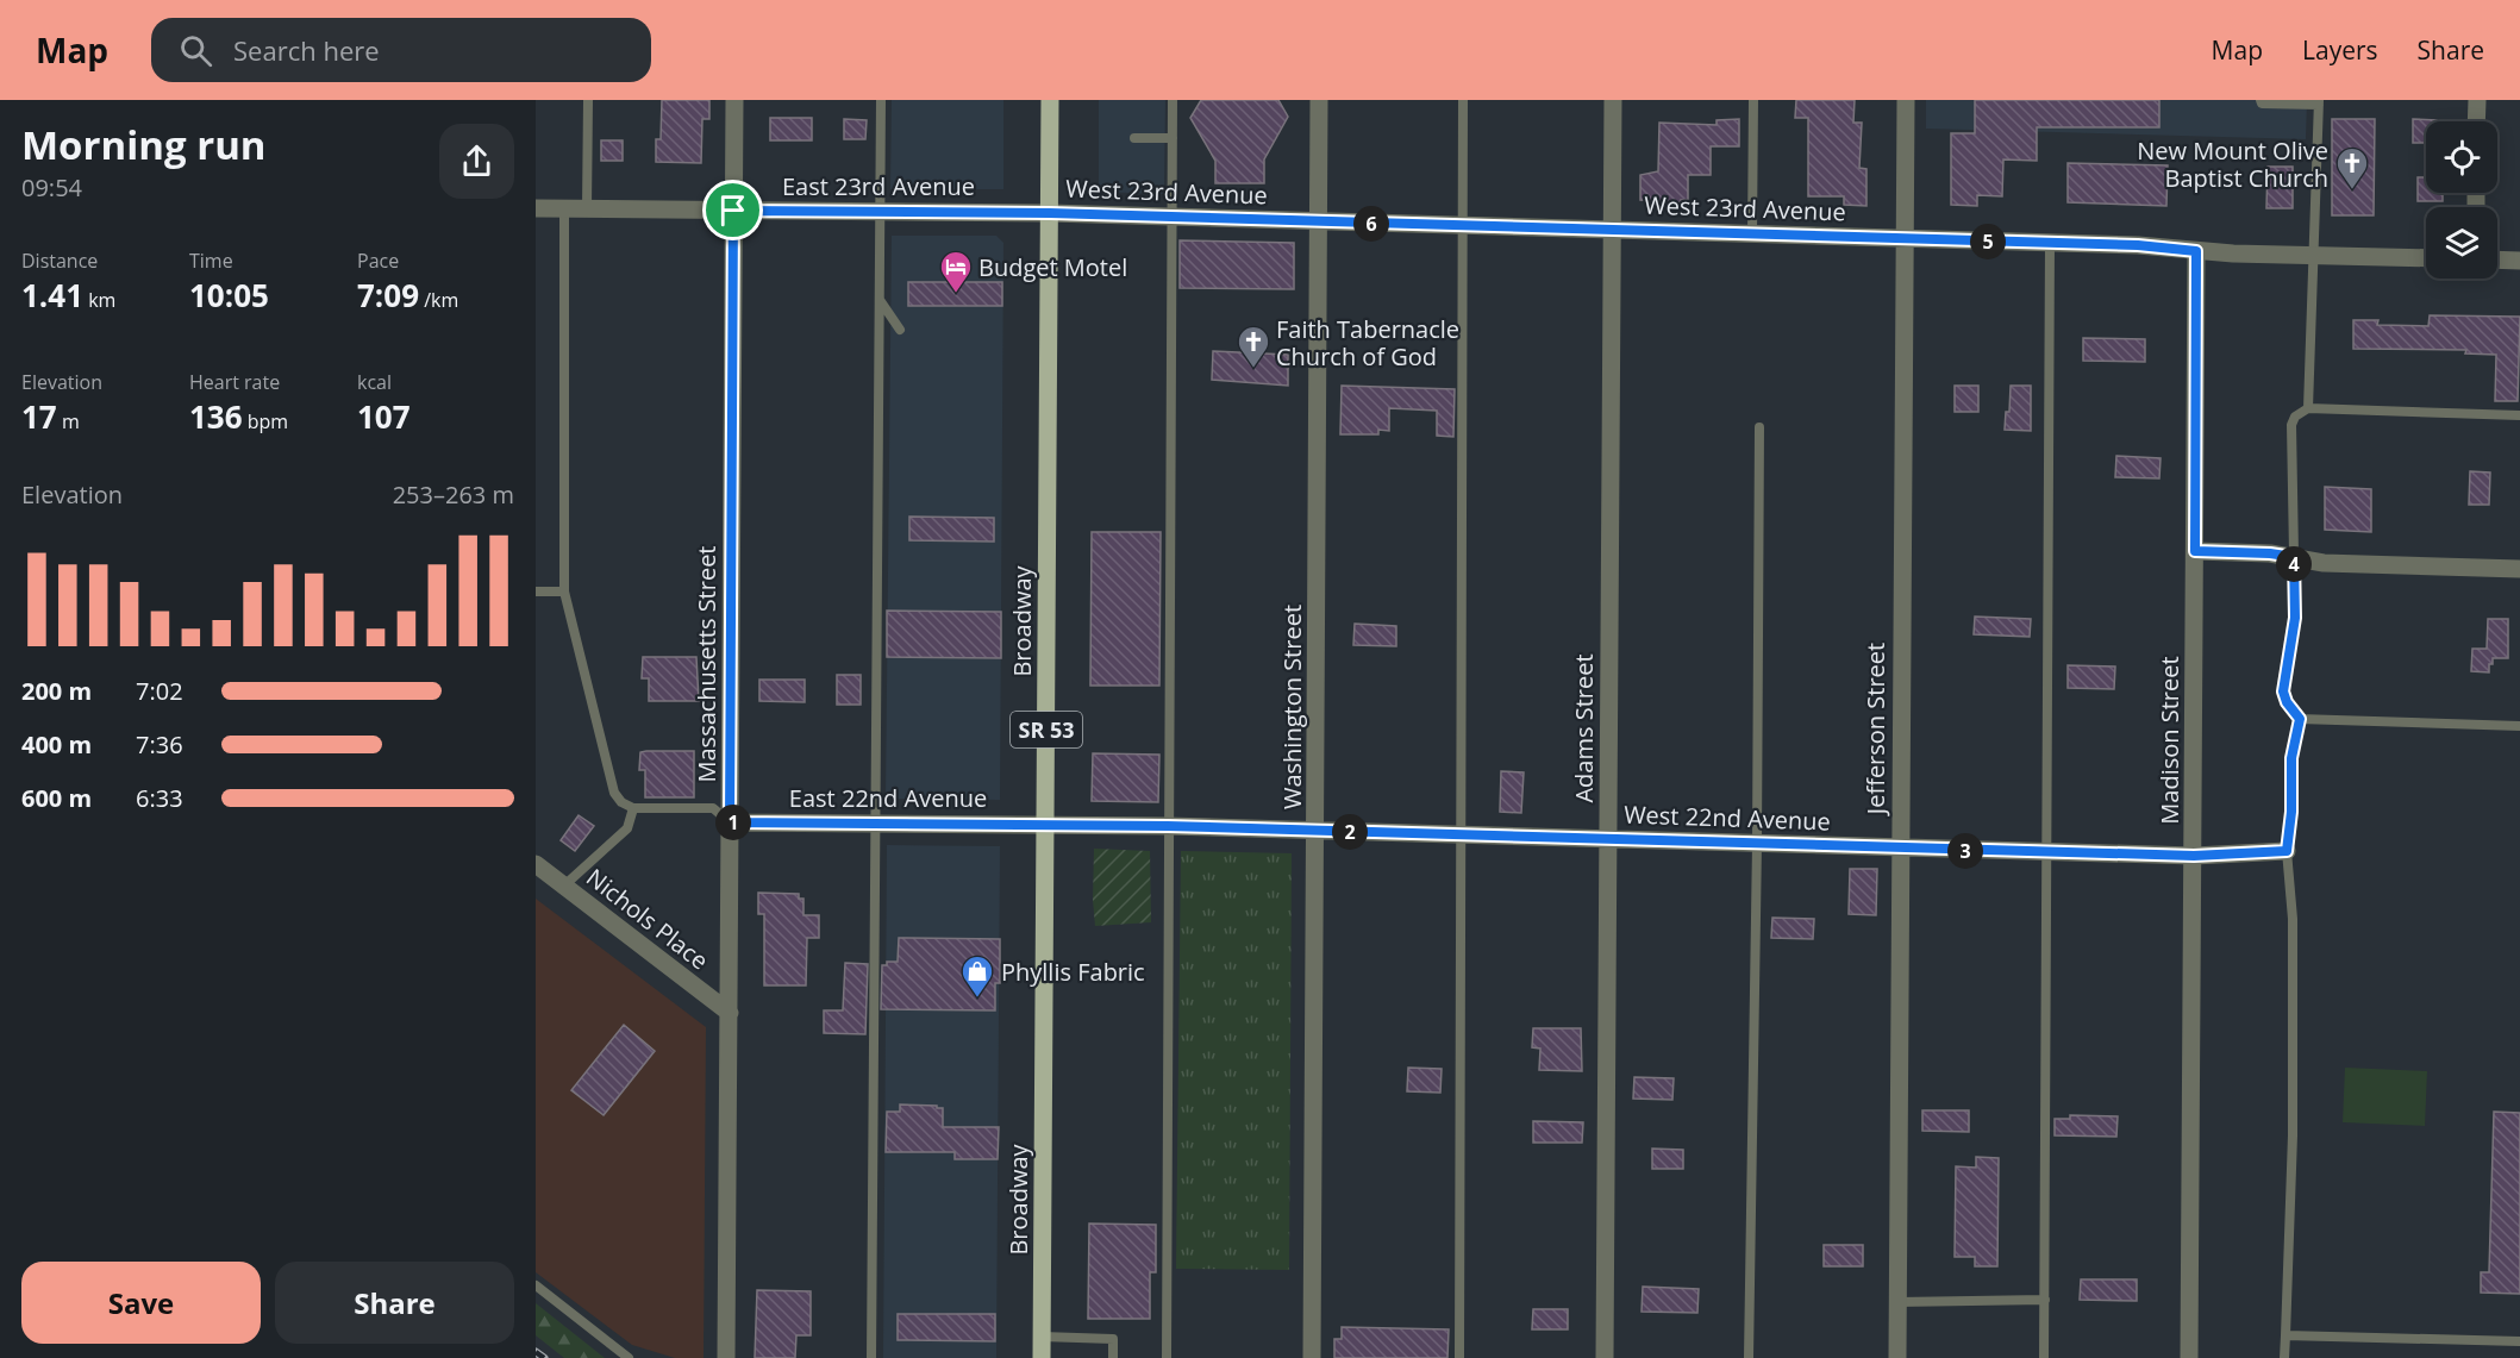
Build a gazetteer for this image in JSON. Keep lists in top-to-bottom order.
{
  "streets": {
    "main road": ["Broadway", "SR 53"],
    "street": [
      "East 23rd Avenue",
      "West 23rd Avenue",
      "Massachusetts Street",
      "Washington Street",
      "Adams Street",
      "Jefferson Street",
      "Madison Street",
      "East 22nd Avenue",
      "West 22nd Avenue",
      "Nichols Place"
    ]
  },
  "crossings": [
    ["East 23rd Avenue", "West 23rd Avenue"],
    ["East 23rd Avenue", "Broadway"],
    ["East 23rd Avenue", "Massachusetts Street"],
    ["West 23rd Avenue", "Broadway"],
    ["West 23rd Avenue", "Washington Street"],
    ["West 23rd Avenue", "Adams Street"],
    ["West 23rd Avenue", "Jefferson Street"],
    ["West 23rd Avenue", "Madison Street"],
    ["Broadway", "East 22nd Avenue"],
    ["Broadway", "West 22nd Avenue"],
    ["Massachusetts Street", "East 22nd Avenue"],
    ["Massachusetts Street", "Nichols Place"],
    ["Washington Street", "West 22nd Avenue"],
    ["Adams Street", "West 22nd Avenue"],
    ["Jefferson Street", "West 22nd Avenue"],
    ["Madison Street", "West 22nd Avenue"],
    ["East 22nd Avenue", "West 22nd Avenue"]
  ],
  "places": {
    "church": ["New Mount Olive Baptist Church", "Faith Tabernacle Church of God"],
    "hotel": ["Budget Motel"],
    "shop": ["Phyllis Fabric"]
  },
  "page": {
    "header": "Map",
    "search": "Search here",
    "nav": ["Map", "Layers", "Share"],
    "heading": ["Morning run", "09:54"],
    "pins": [
      "6",
      "5",
      "4",
      "1",
      "2",
      "3"
    ],
    "stats": [
      ["Distance", "1.41 km"],
      ["Time", "10:05"],
      ["Pace", "7:09 /km"],
      ["Elevation", "17 m"],
      ["Heart rate", "136 bpm"],
      ["kcal", "107"]
    ],
    "chart": ["Elevation", "253–263 m"],
    "list": [
      {
        "name": "200 m",
        "note": "7:02"
      },
      {
        "name": "400 m",
        "note": "7:36"
      },
      {
        "name": "600 m",
        "note": "6:33"
      }
    ],
    "buttons": ["Save", "Share"]
  }
}
